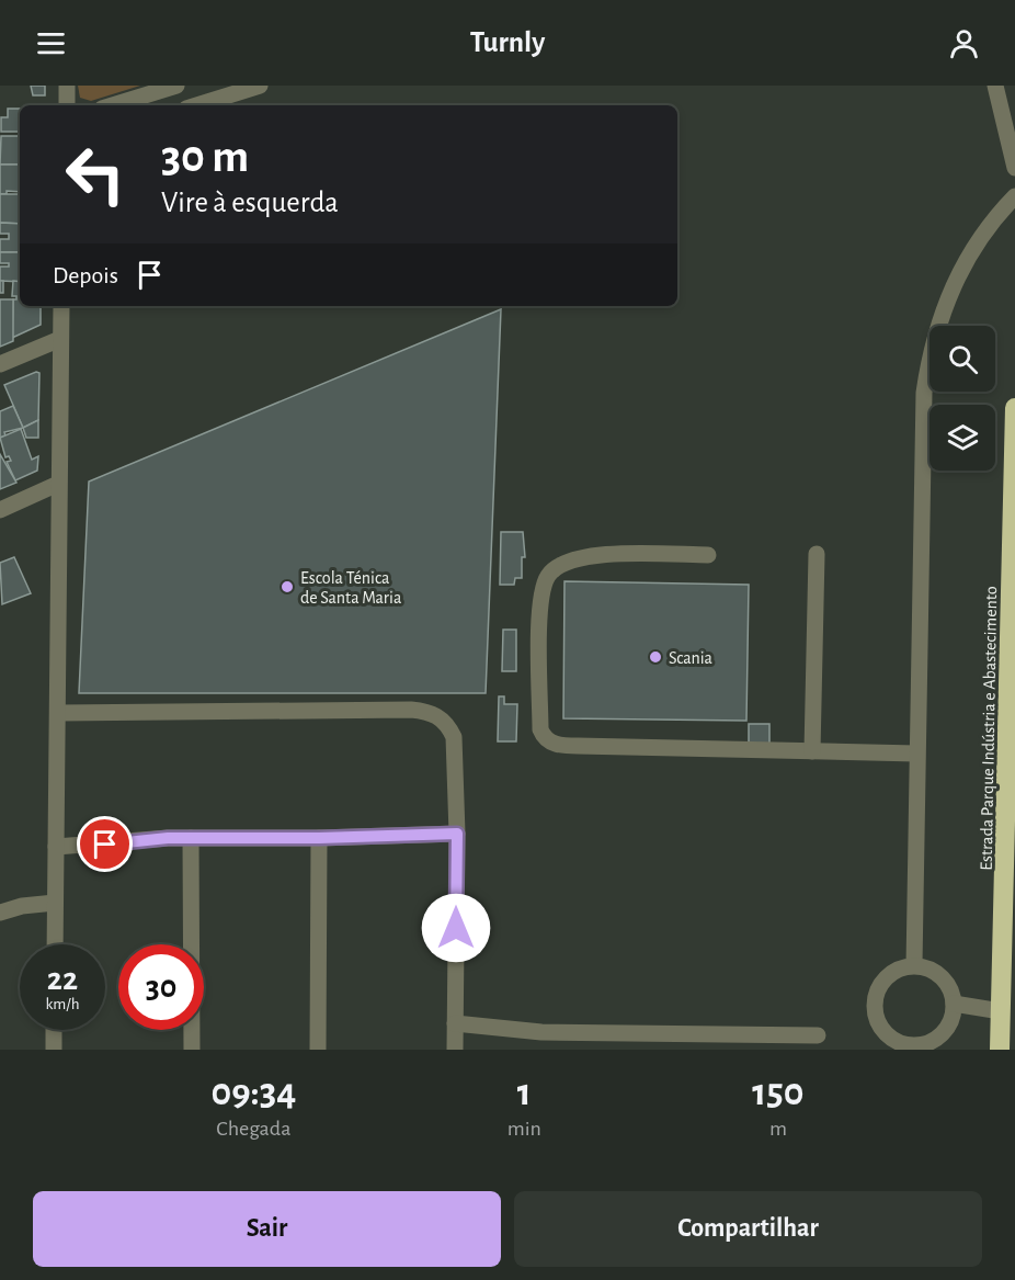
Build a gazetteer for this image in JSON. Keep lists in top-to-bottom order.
{
  "streets": {
    "highway": ["Estrada Parque Indústria e Abastecimento"]
  },
  "places": ["Escola Ténica de Santa Maria", "Scania"],
  "page": {
    "header": "Turnly",
    "turn": ["30 m", "Vire à esquerda"],
    "then": "Depois",
    "speed": "22 km/h",
    "limit": "30",
    "eta": [
      "09:34",
      "Chegada",
      "1",
      "min",
      "150",
      "m"
    ],
    "buttons": ["Sair", "Compartilhar"]
  }
}
